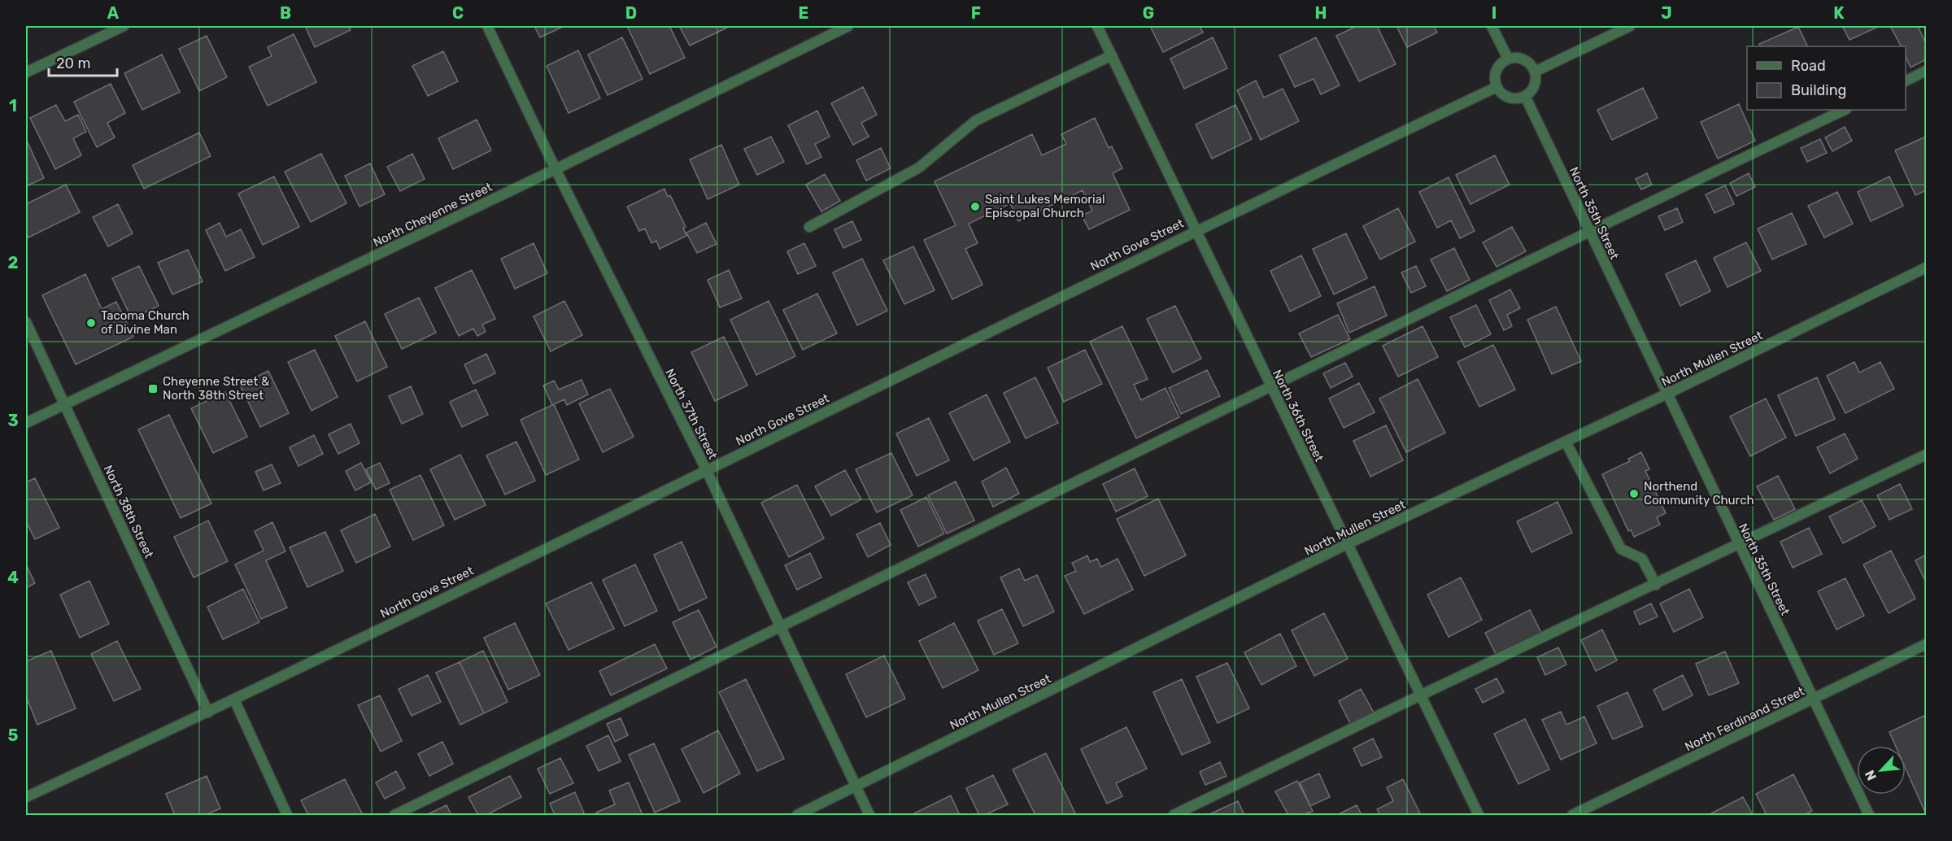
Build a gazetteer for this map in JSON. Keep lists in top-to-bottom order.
{
  "streets": {
    "street": [
      "North 35th Street",
      "North Cheyenne Street",
      "North Gove Street",
      "North Mullen Street",
      "North 37th Street",
      "North 36th Street",
      "North 38th Street",
      "North Ferdinand Street"
    ]
  },
  "crossings": [
    ["North 35th Street", "North Gove Street"],
    ["North 35th Street", "North Mullen Street"],
    ["North 35th Street", "North Ferdinand Street"],
    ["North Cheyenne Street", "North 37th Street"],
    ["North Cheyenne Street", "North 38th Street"],
    ["North Gove Street", "North 37th Street"],
    ["North Gove Street", "North 36th Street"],
    ["North Gove Street", "North 38th Street"],
    ["North Mullen Street", "North 37th Street"],
    ["North Mullen Street", "North 36th Street"]
  ],
  "places": {
    "other": ["Saint Lukes Memorial Episcopal Church", "Tacoma Church of Divine Man", "Northend Community Church"],
    "transit": ["Cheyenne Street & North 38th Street"]
  },
  "legend": ["Road", "Building"],
  "scale_bar": "20 m",
  "north": "bottom left",
  "grid": {
    "columns": [
      "A",
      "B",
      "C",
      "D",
      "E",
      "F",
      "G",
      "H",
      "I",
      "J",
      "K"
    ],
    "rows": [
      "1",
      "2",
      "3",
      "4",
      "5"
    ]
  }
}
